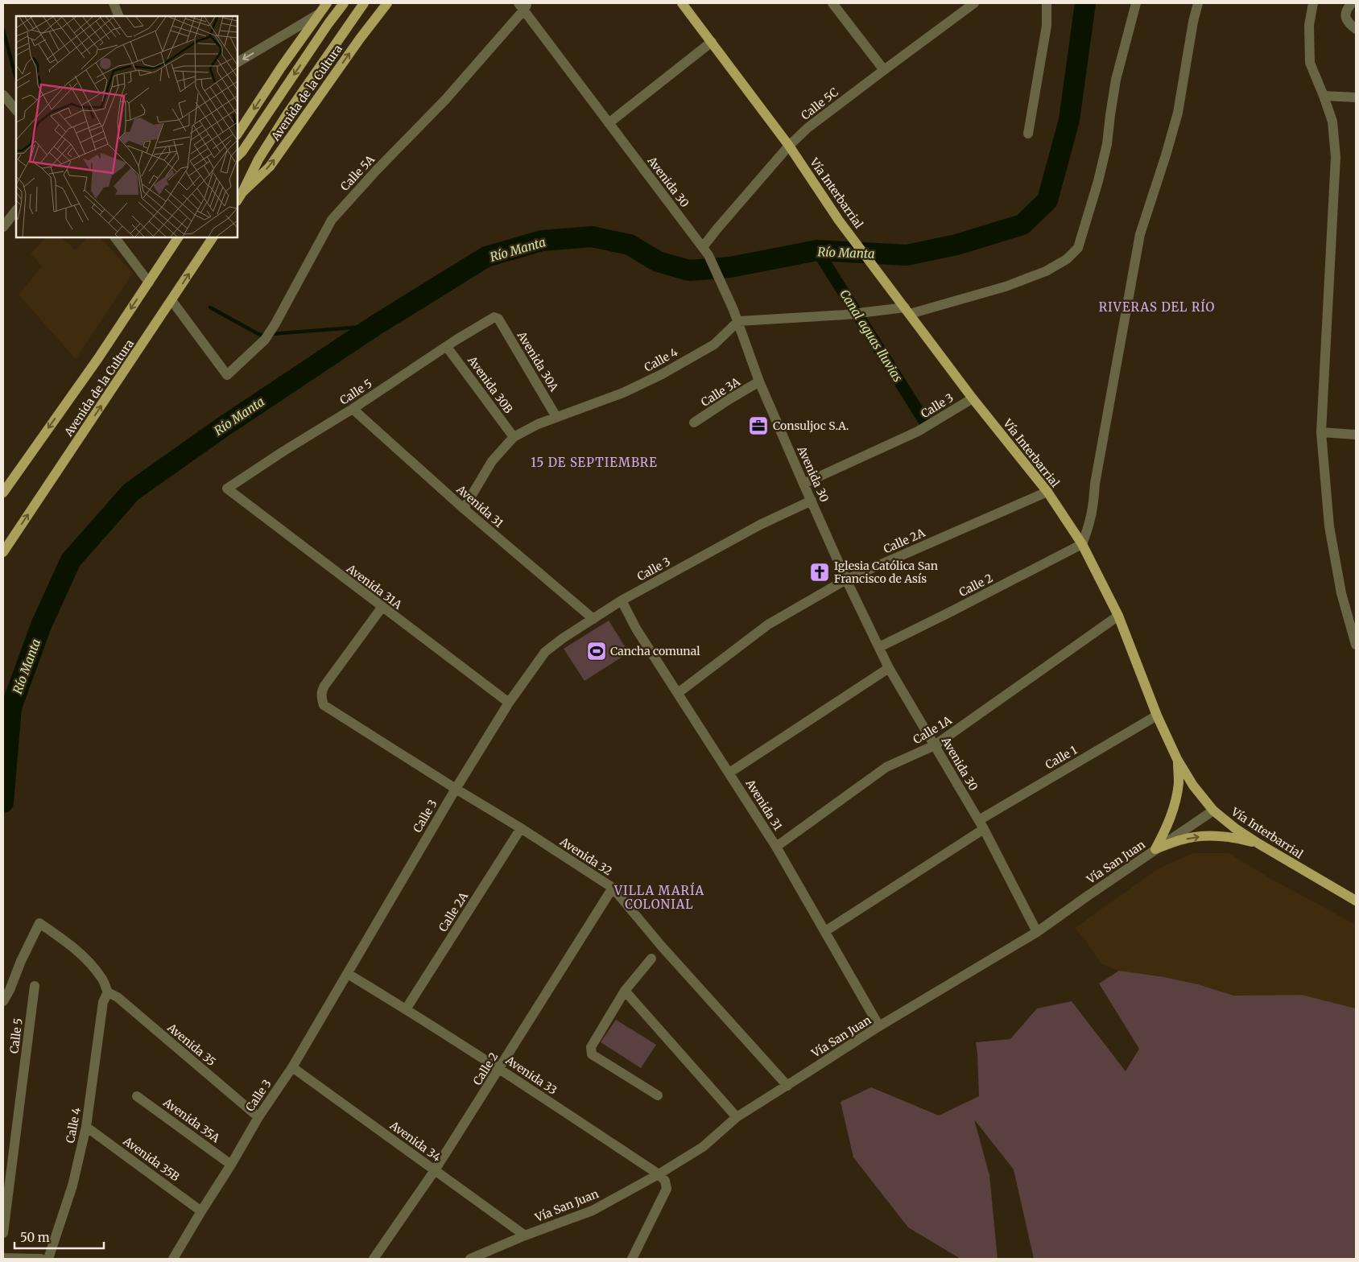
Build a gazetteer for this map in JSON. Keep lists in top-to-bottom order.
{
  "streets": {
    "main road": ["Avenida de la Cultura", "Vía Interbarrial"],
    "street": [
      "Calle 5C",
      "Calle 5A",
      "Avenida 30",
      "Calle 4",
      "Avenida 30A",
      "Avenida 30B",
      "Calle 5",
      "Calle 3A",
      "Calle 3",
      "Avenida 31",
      "Calle 2A",
      "Calle 2",
      "Avenida 31A",
      "Calle 1A",
      "Calle 1",
      "Avenida 32",
      "Vía San Juan",
      "Avenida 35",
      "Avenida 33",
      "Avenida 35A",
      "Avenida 34",
      "Avenida 35B"
    ]
  },
  "crossings": [
    ["Avenida de la Cultura", "Calle 5A"],
    ["Calle 5C", "Avenida 30"],
    ["Calle 5C", "Vía Interbarrial"],
    ["Calle 5A", "Avenida 30"],
    ["Avenida 30", "Calle 4"],
    ["Avenida 30", "Calle 3A"],
    ["Avenida 30", "Calle 3"],
    ["Avenida 30", "Calle 2A"],
    ["Avenida 30", "Calle 2"],
    ["Avenida 30", "Calle 1A"],
    ["Avenida 30", "Calle 1"],
    ["Avenida 30", "Vía San Juan"],
    ["Vía Interbarrial", "Calle 3"],
    ["Vía Interbarrial", "Calle 2A"],
    ["Vía Interbarrial", "Calle 2"],
    ["Vía Interbarrial", "Calle 1A"],
    ["Vía Interbarrial", "Calle 1"],
    ["Vía Interbarrial", "Vía San Juan"],
    ["Calle 4", "Avenida 30A"],
    ["Calle 4", "Avenida 30B"],
    ["Calle 4", "Avenida 31"],
    ["Calle 4", "Avenida 35"],
    ["Calle 4", "Avenida 35B"],
    ["Avenida 30A", "Calle 5"],
    ["Avenida 30B", "Calle 5"],
    ["Calle 5", "Avenida 31"],
    ["Calle 5", "Avenida 31A"],
    ["Calle 3", "Avenida 31"],
    ["Calle 3", "Avenida 31A"],
    ["Calle 3", "Avenida 32"],
    ["Calle 3", "Avenida 35"],
    ["Calle 3", "Avenida 33"],
    ["Calle 3", "Avenida 35A"],
    ["Calle 3", "Avenida 34"],
    ["Calle 3", "Avenida 35B"],
    ["Avenida 31", "Calle 2A"],
    ["Avenida 31", "Calle 1A"],
    ["Avenida 31", "Calle 1"],
    ["Avenida 31", "Vía San Juan"],
    ["Calle 2A", "Avenida 32"],
    ["Calle 2A", "Avenida 33"],
    ["Calle 2", "Avenida 32"],
    ["Calle 2", "Avenida 33"],
    ["Calle 2", "Avenida 34"],
    ["Avenida 31A", "Avenida 32"],
    ["Avenida 32", "Vía San Juan"],
    ["Vía San Juan", "Avenida 33"],
    ["Vía San Juan", "Avenida 34"]
  ],
  "districts": ["RIVERAS DEL RÍO", "15 DE SEPTIEMBRE", "VILLA MARÍA COLONIAL"],
  "water": ["Río Manta", "Canal aguas lluvias"],
  "places": {
    "office": ["Consuljoc S.A."],
    "church": ["Iglesia Católica San Francisco de Asís"],
    "sports": ["Cancha comunal"]
  },
  "scale_bar": "50 m"
}
